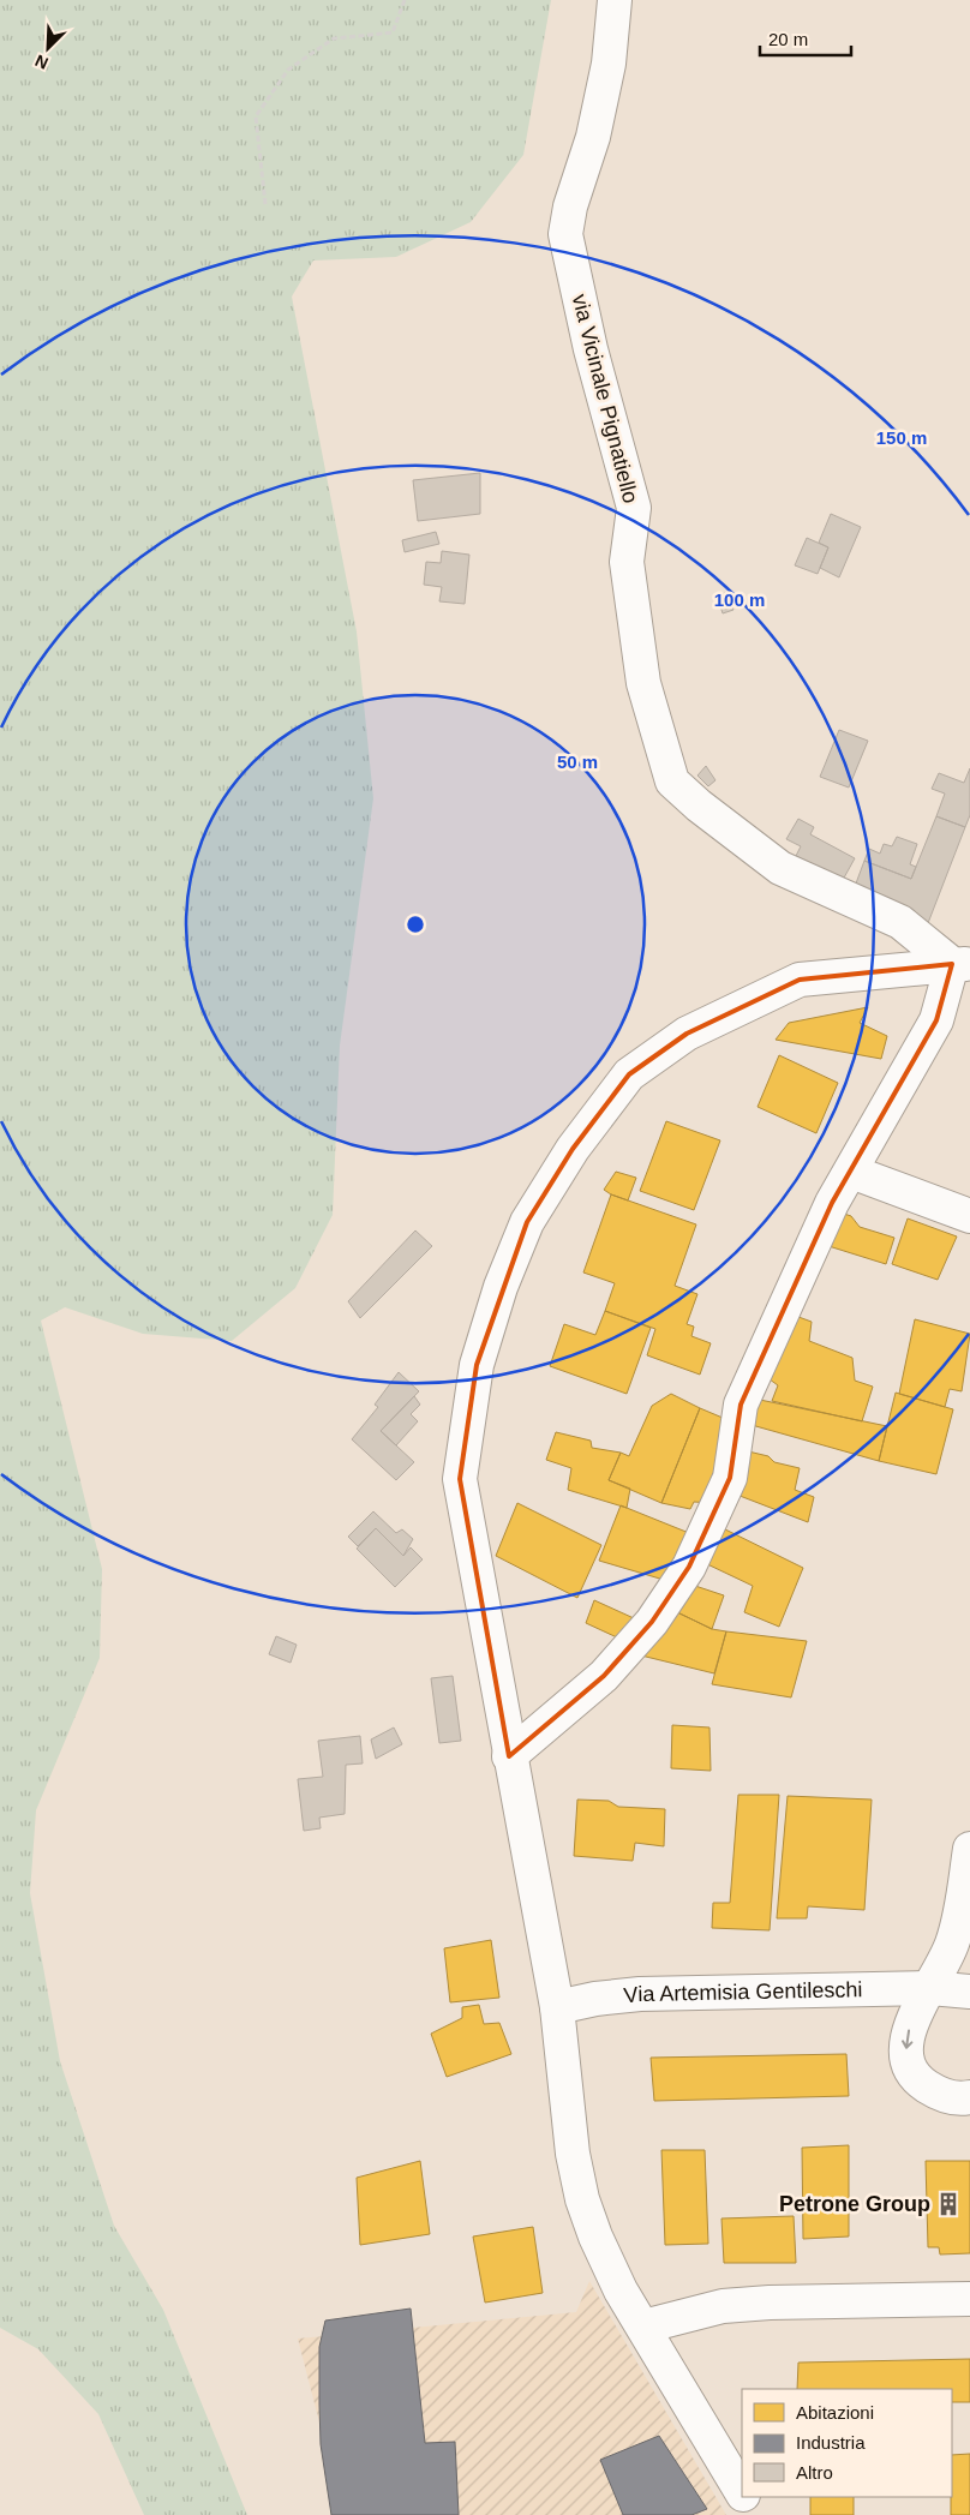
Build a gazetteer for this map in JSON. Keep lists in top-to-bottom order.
{
  "streets": {
    "street": ["via Vicinale Pignatiello", "Via Artemisia Gentileschi"]
  },
  "places": {
    "building": ["Petrone Group"]
  },
  "legend": ["Abitazioni", "Industria", "Altro"],
  "scale_bar": "20 m",
  "north": "bottom left",
  "rings": ["150 m", "100 m", "50 m"]
}
